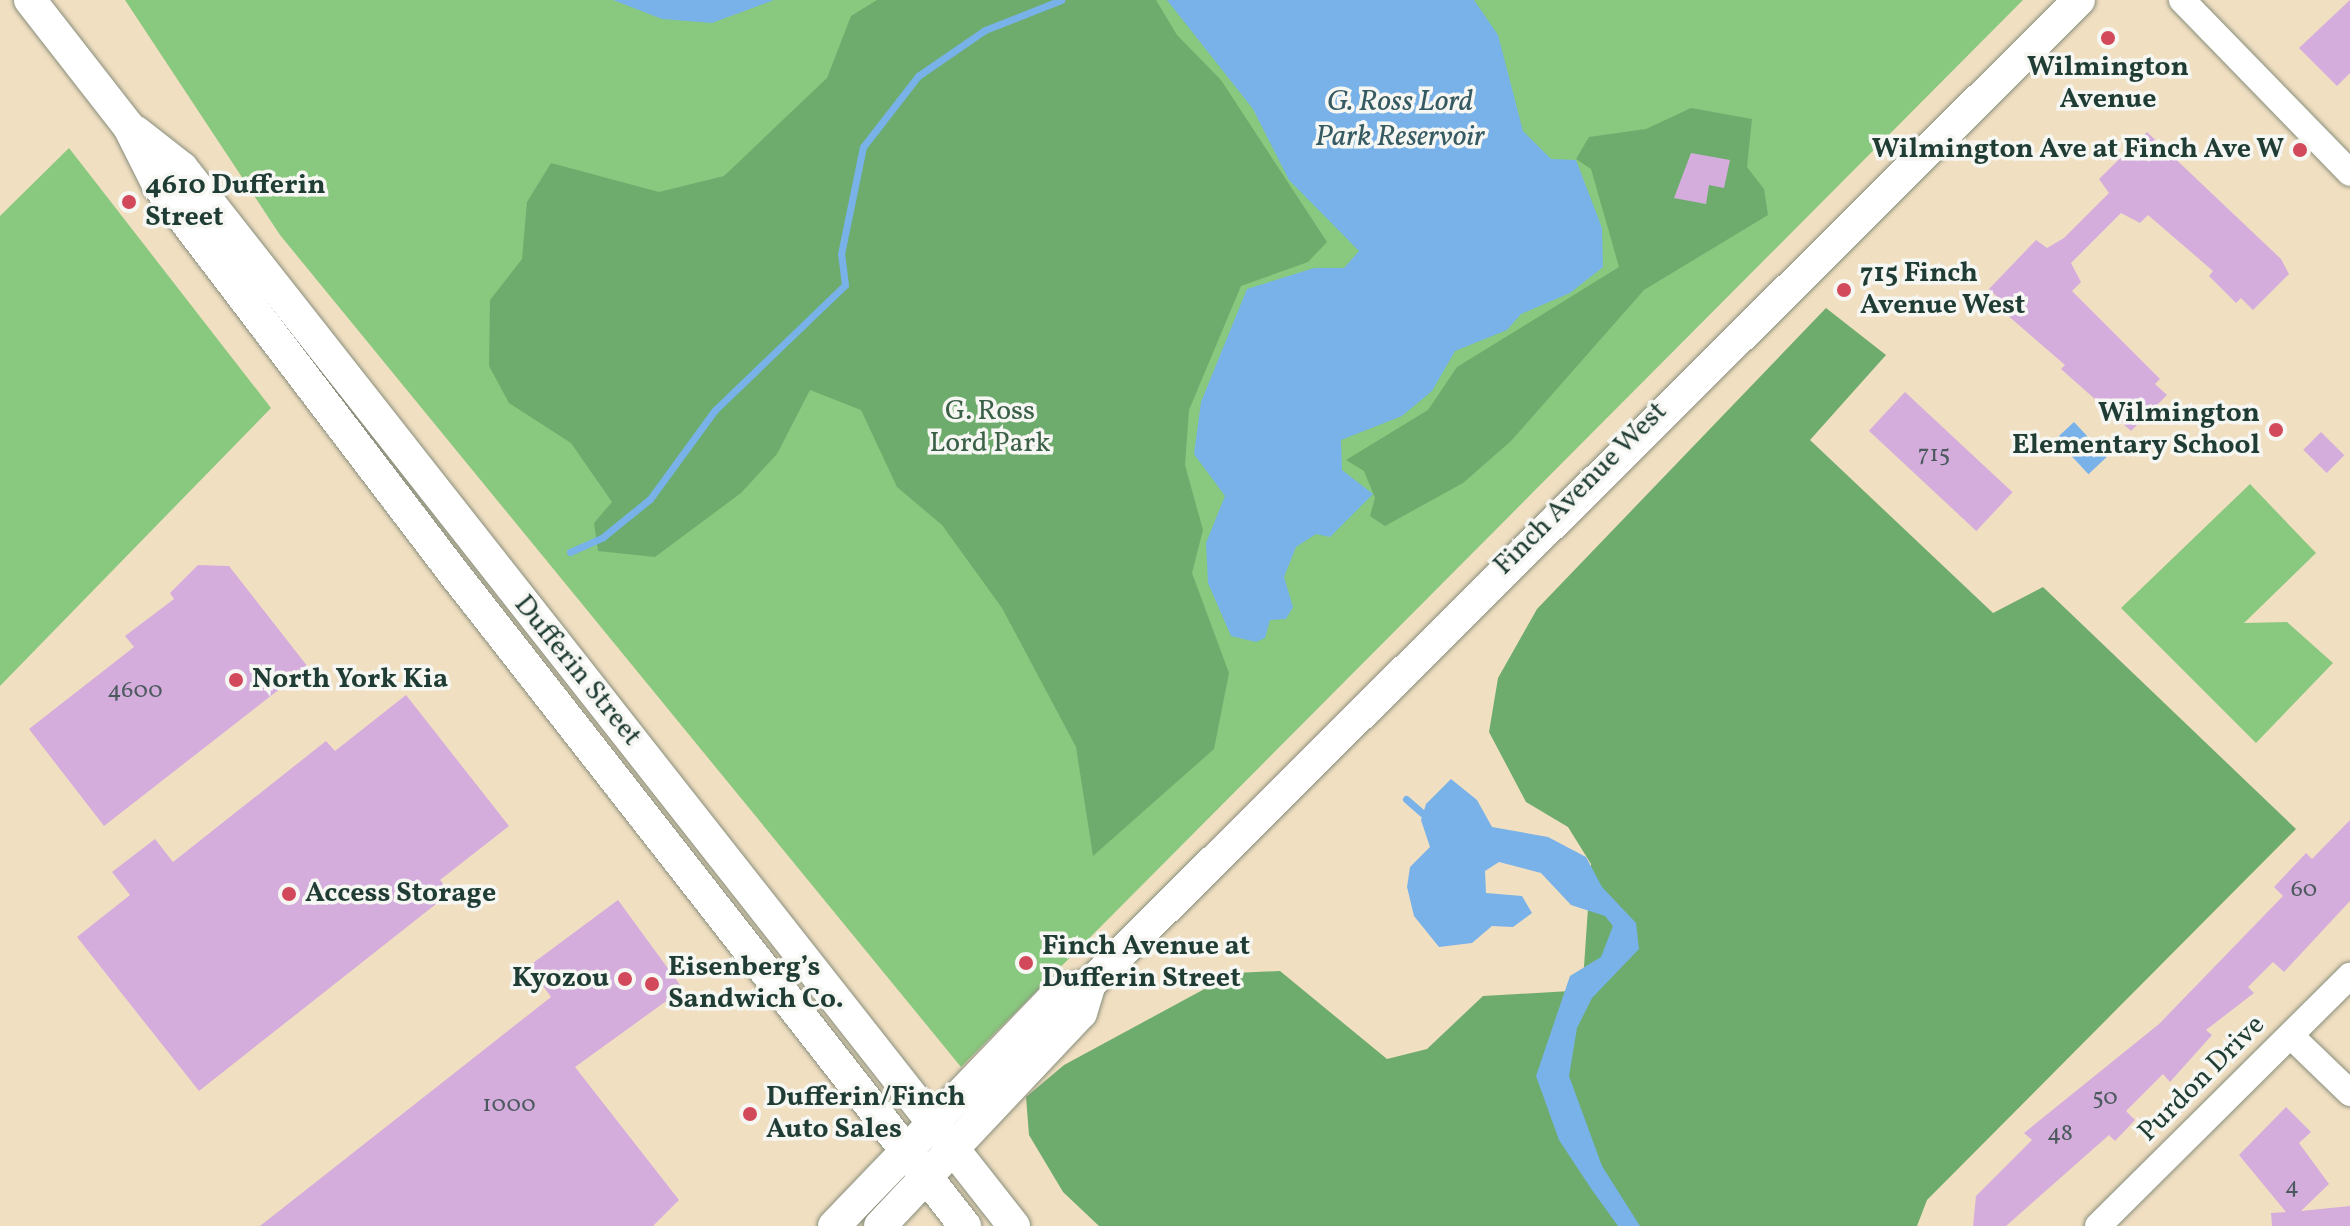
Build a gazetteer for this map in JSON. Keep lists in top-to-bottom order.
{
  "streets": {
    "main road": ["Finch Avenue West", "Dufferin Street"],
    "street": ["Purdon Drive"]
  },
  "crossings": [
    ["Finch Avenue West", "Dufferin Street"]
  ],
  "water": ["G. Ross Lord Park Reservoir"],
  "parks": ["G. Ross Lord Park"],
  "places": [
    "Wilmington Avenue",
    "Wilmington Ave at Finch Ave W",
    "4610 Dufferin Street",
    "715 Finch Avenue West",
    "Wilmington Elementary School",
    "North York Kia",
    "Access Storage",
    "Finch Avenue at Dufferin Street",
    "Kyozou",
    "Eisenberg’s Sandwich Co.",
    "Dufferin/Finch Auto Sales"
  ],
  "house_numbers": [
    "715",
    "4600",
    "60",
    "50",
    "1000",
    "48",
    "4"
  ]
}
